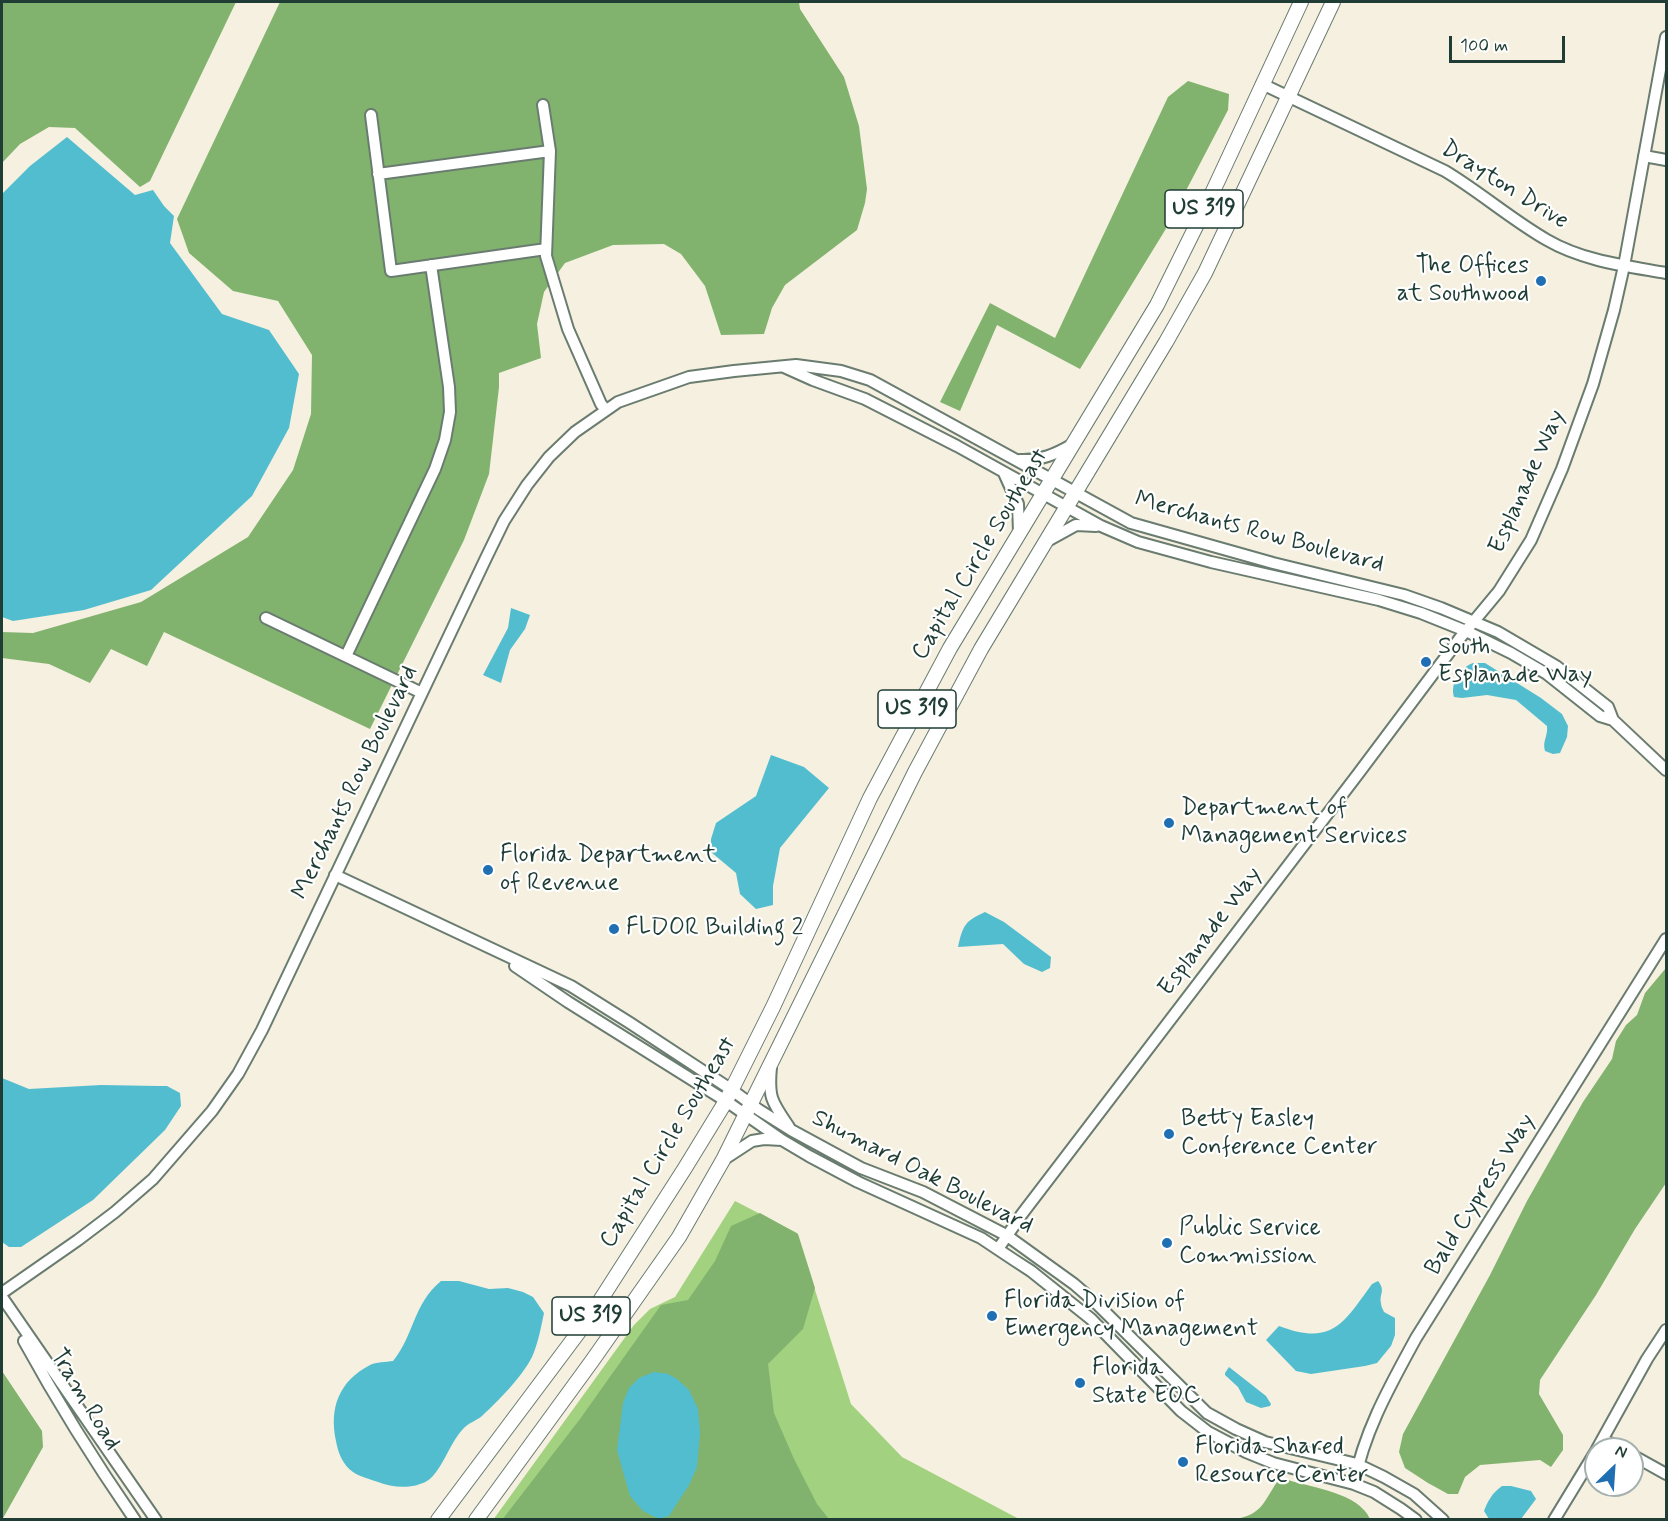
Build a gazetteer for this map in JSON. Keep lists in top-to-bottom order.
{
  "streets": {
    "main road": ["US 319", "Capital Circle Southeast"],
    "street": [
      "Drayton Drive",
      "Esplanade Way",
      "Merchants Row Boulevard",
      "Shumard Oak Boulevard",
      "Bald Cypress Way",
      "Tram Road"
    ]
  },
  "crossings": [
    ["Drayton Drive", "Esplanade Way"],
    ["Drayton Drive", "Capital Circle Southeast"],
    ["Esplanade Way", "Merchants Row Boulevard"],
    ["Esplanade Way", "Shumard Oak Boulevard"],
    ["Merchants Row Boulevard", "Capital Circle Southeast"],
    ["Merchants Row Boulevard", "Shumard Oak Boulevard"],
    ["Merchants Row Boulevard", "Tram Road"],
    ["Capital Circle Southeast", "Shumard Oak Boulevard"],
    ["Shumard Oak Boulevard", "Bald Cypress Way"]
  ],
  "places": [
    "The Offices at Southwood",
    "South Esplanade Way",
    "Department of Management Services",
    "Florida Department of Revenue",
    "FLDOR Building 2",
    "Betty Easley Conference Center",
    "Public Service Commission",
    "Florida Division of Emergency Management",
    "Florida State EOC",
    "Florida Shared Resource Center"
  ],
  "scale_bar": "100 m",
  "north": "top right"
}
